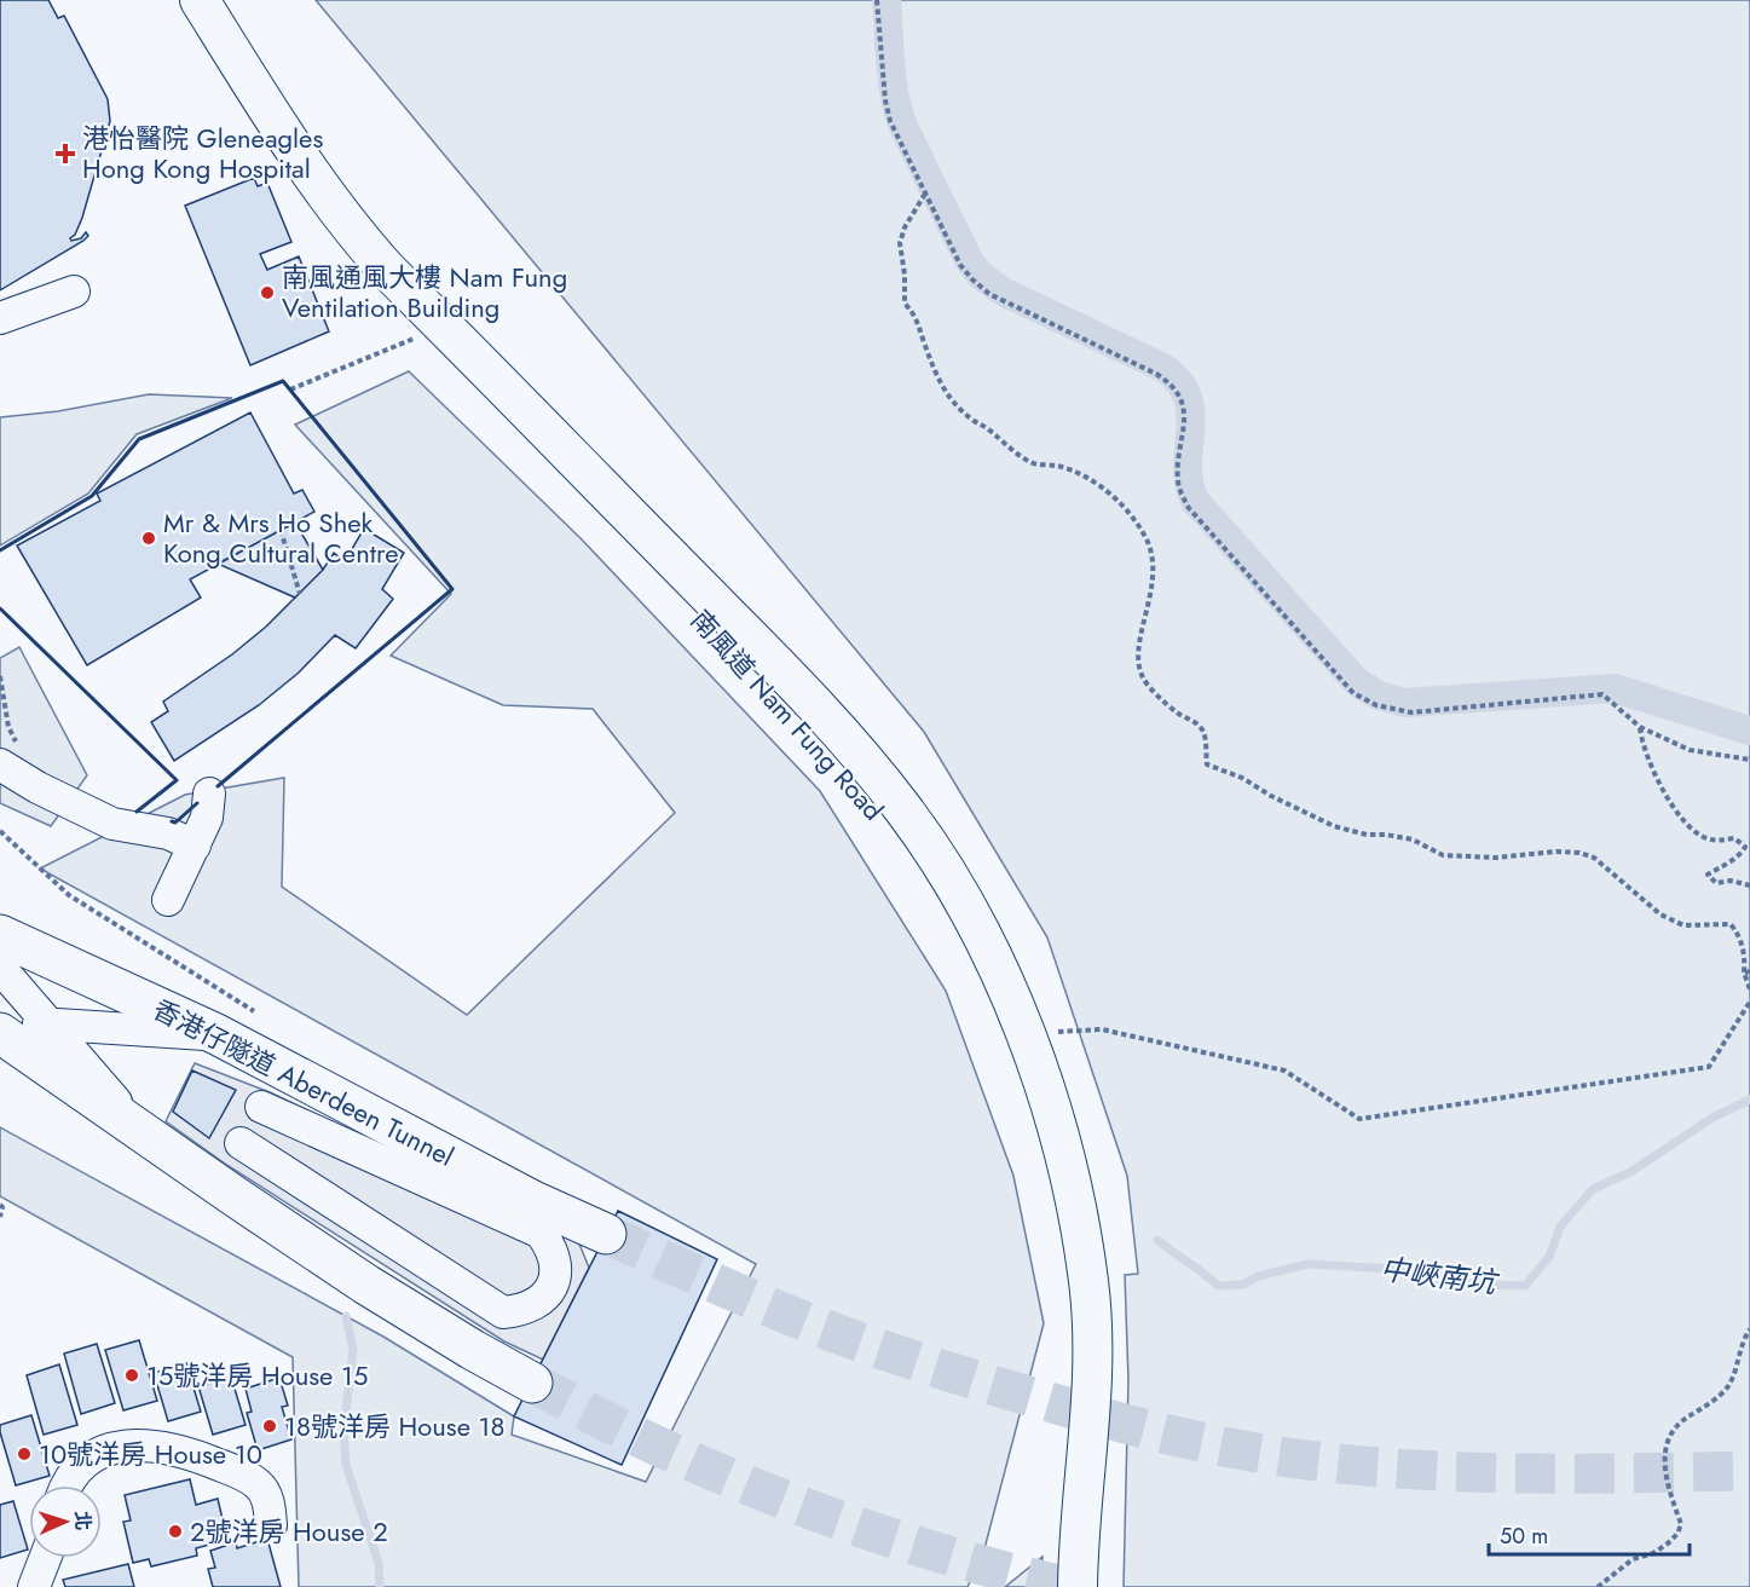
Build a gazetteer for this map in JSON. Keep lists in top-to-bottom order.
{
  "streets": {
    "highway": ["香港仔隧道 Aberdeen Tunnel"],
    "main road": ["南風道 Nam Fung Road"]
  },
  "water": ["中峽南坑"],
  "places": {
    "health": ["港怡醫院 Gleneagles Hong Kong Hospital"],
    "other": [
      "南風通風大樓 Nam Fung Ventilation Building",
      "Mr & Mrs Ho Shek Kong Cultural Centre",
      "15號洋房 House 15",
      "18號洋房 House 18",
      "10號洋房 House 10",
      "2號洋房 House 2"
    ]
  },
  "scale_bar": "50 m",
  "north": "right"
}
